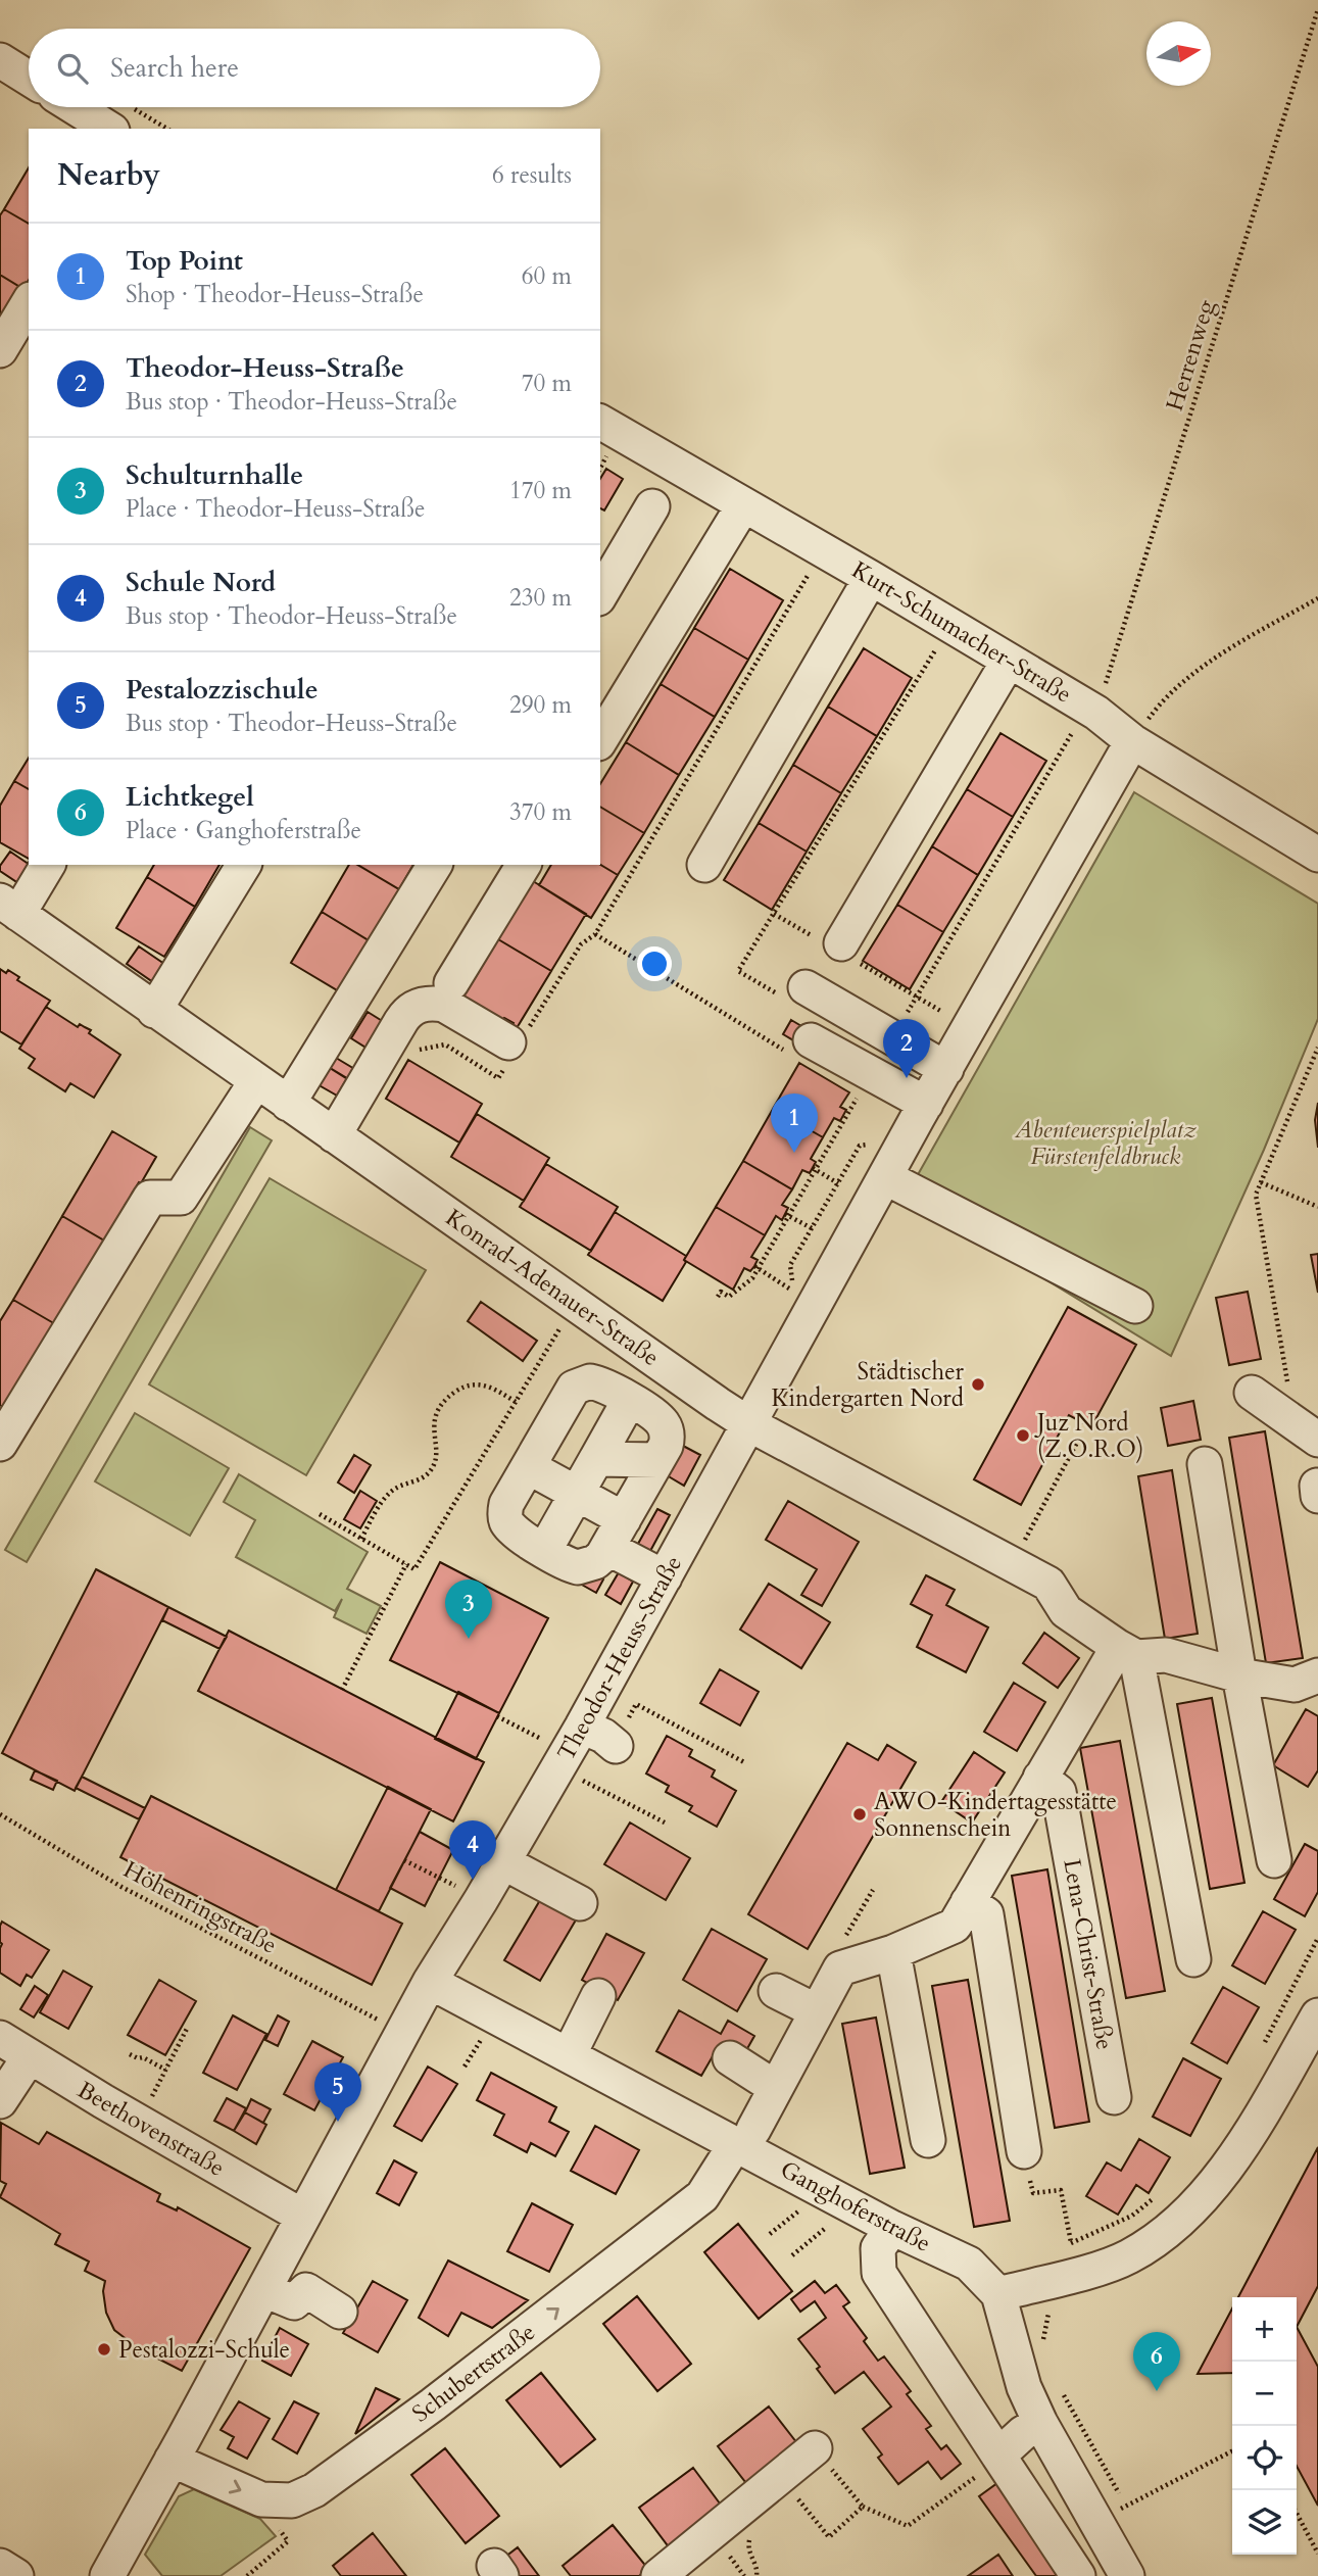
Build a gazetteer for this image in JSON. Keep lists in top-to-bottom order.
{
  "streets": {
    "street": [
      "Kurt-Schumacher-Straße",
      "Konrad-Adenauer-Straße",
      "Theodor-Heuss-Straße",
      "Lena-Christ-Straße",
      "Beethovenstraße",
      "Ganghoferstraße",
      "Schubertstraße"
    ],
    "path": ["Herrenweg", "Höhenringstraße"]
  },
  "crossings": [
    ["Herrenweg", "Kurt-Schumacher-Straße"],
    ["Herrenweg", "Theodor-Heuss-Straße"],
    ["Kurt-Schumacher-Straße", "Theodor-Heuss-Straße"],
    ["Konrad-Adenauer-Straße", "Theodor-Heuss-Straße"],
    ["Theodor-Heuss-Straße", "Beethovenstraße"],
    ["Theodor-Heuss-Straße", "Ganghoferstraße"],
    ["Theodor-Heuss-Straße", "Schubertstraße"],
    ["Ganghoferstraße", "Schubertstraße"]
  ],
  "one_way": ["Schubertstraße"],
  "parks": ["Abenteuerspielplatz Fürstenfeldbruck"],
  "places": [
    "Städtischer Kindergarten Nord",
    "Juz Nord (Z.O.R.O)",
    "AWO-Kindertagesstätte Sonnenschein",
    "Pestalozzi-Schule"
  ],
  "north": "right",
  "page": {
    "search": "Search here",
    "heading": ["Nearby", "6 results"],
    "list": [
      {
        "mark": "1",
        "name": "Top Point",
        "note": "Shop · Theodor-Heuss-Straße",
        "value": "60 m"
      },
      {
        "mark": "2",
        "name": "Theodor-Heuss-Straße",
        "note": "Bus stop · Theodor-Heuss-Straße",
        "value": "70 m"
      },
      {
        "mark": "3",
        "name": "Schulturnhalle",
        "note": "Place · Theodor-Heuss-Straße",
        "value": "170 m"
      },
      {
        "mark": "4",
        "name": "Schule Nord",
        "note": "Bus stop · Theodor-Heuss-Straße",
        "value": "230 m"
      },
      {
        "mark": "5",
        "name": "Pestalozzischule",
        "note": "Bus stop · Theodor-Heuss-Straße",
        "value": "290 m"
      },
      {
        "mark": "6",
        "name": "Lichtkegel",
        "note": "Place · Ganghoferstraße",
        "value": "370 m"
      }
    ],
    "pins": [
      "2",
      "1",
      "3",
      "4",
      "5",
      "6"
    ],
    "map_buttons": ["+", "−"]
  }
}
